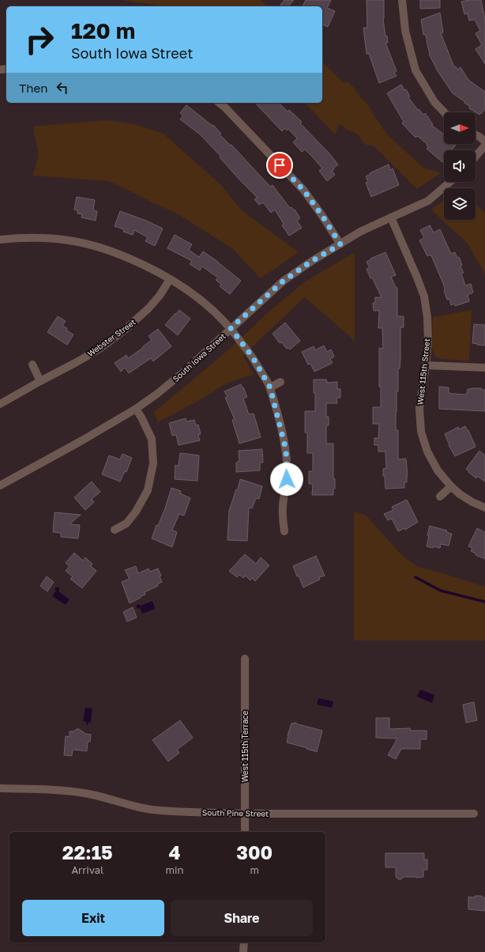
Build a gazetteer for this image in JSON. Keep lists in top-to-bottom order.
{
  "streets": {
    "street": [
      "Webster Street",
      "South Iowa Street",
      "West 115th Street",
      "West 115th Terrace",
      "South Pine Street"
    ]
  },
  "crossings": [
    ["South Iowa Street", "West 115th Street"],
    ["West 115th Terrace", "South Pine Street"]
  ],
  "north": "right",
  "page": {
    "turn": ["120 m", "South Iowa Street"],
    "then": "Then",
    "eta": [
      "22:15",
      "Arrival",
      "4",
      "min",
      "300",
      "m"
    ],
    "buttons": ["Exit", "Share"]
  }
}
